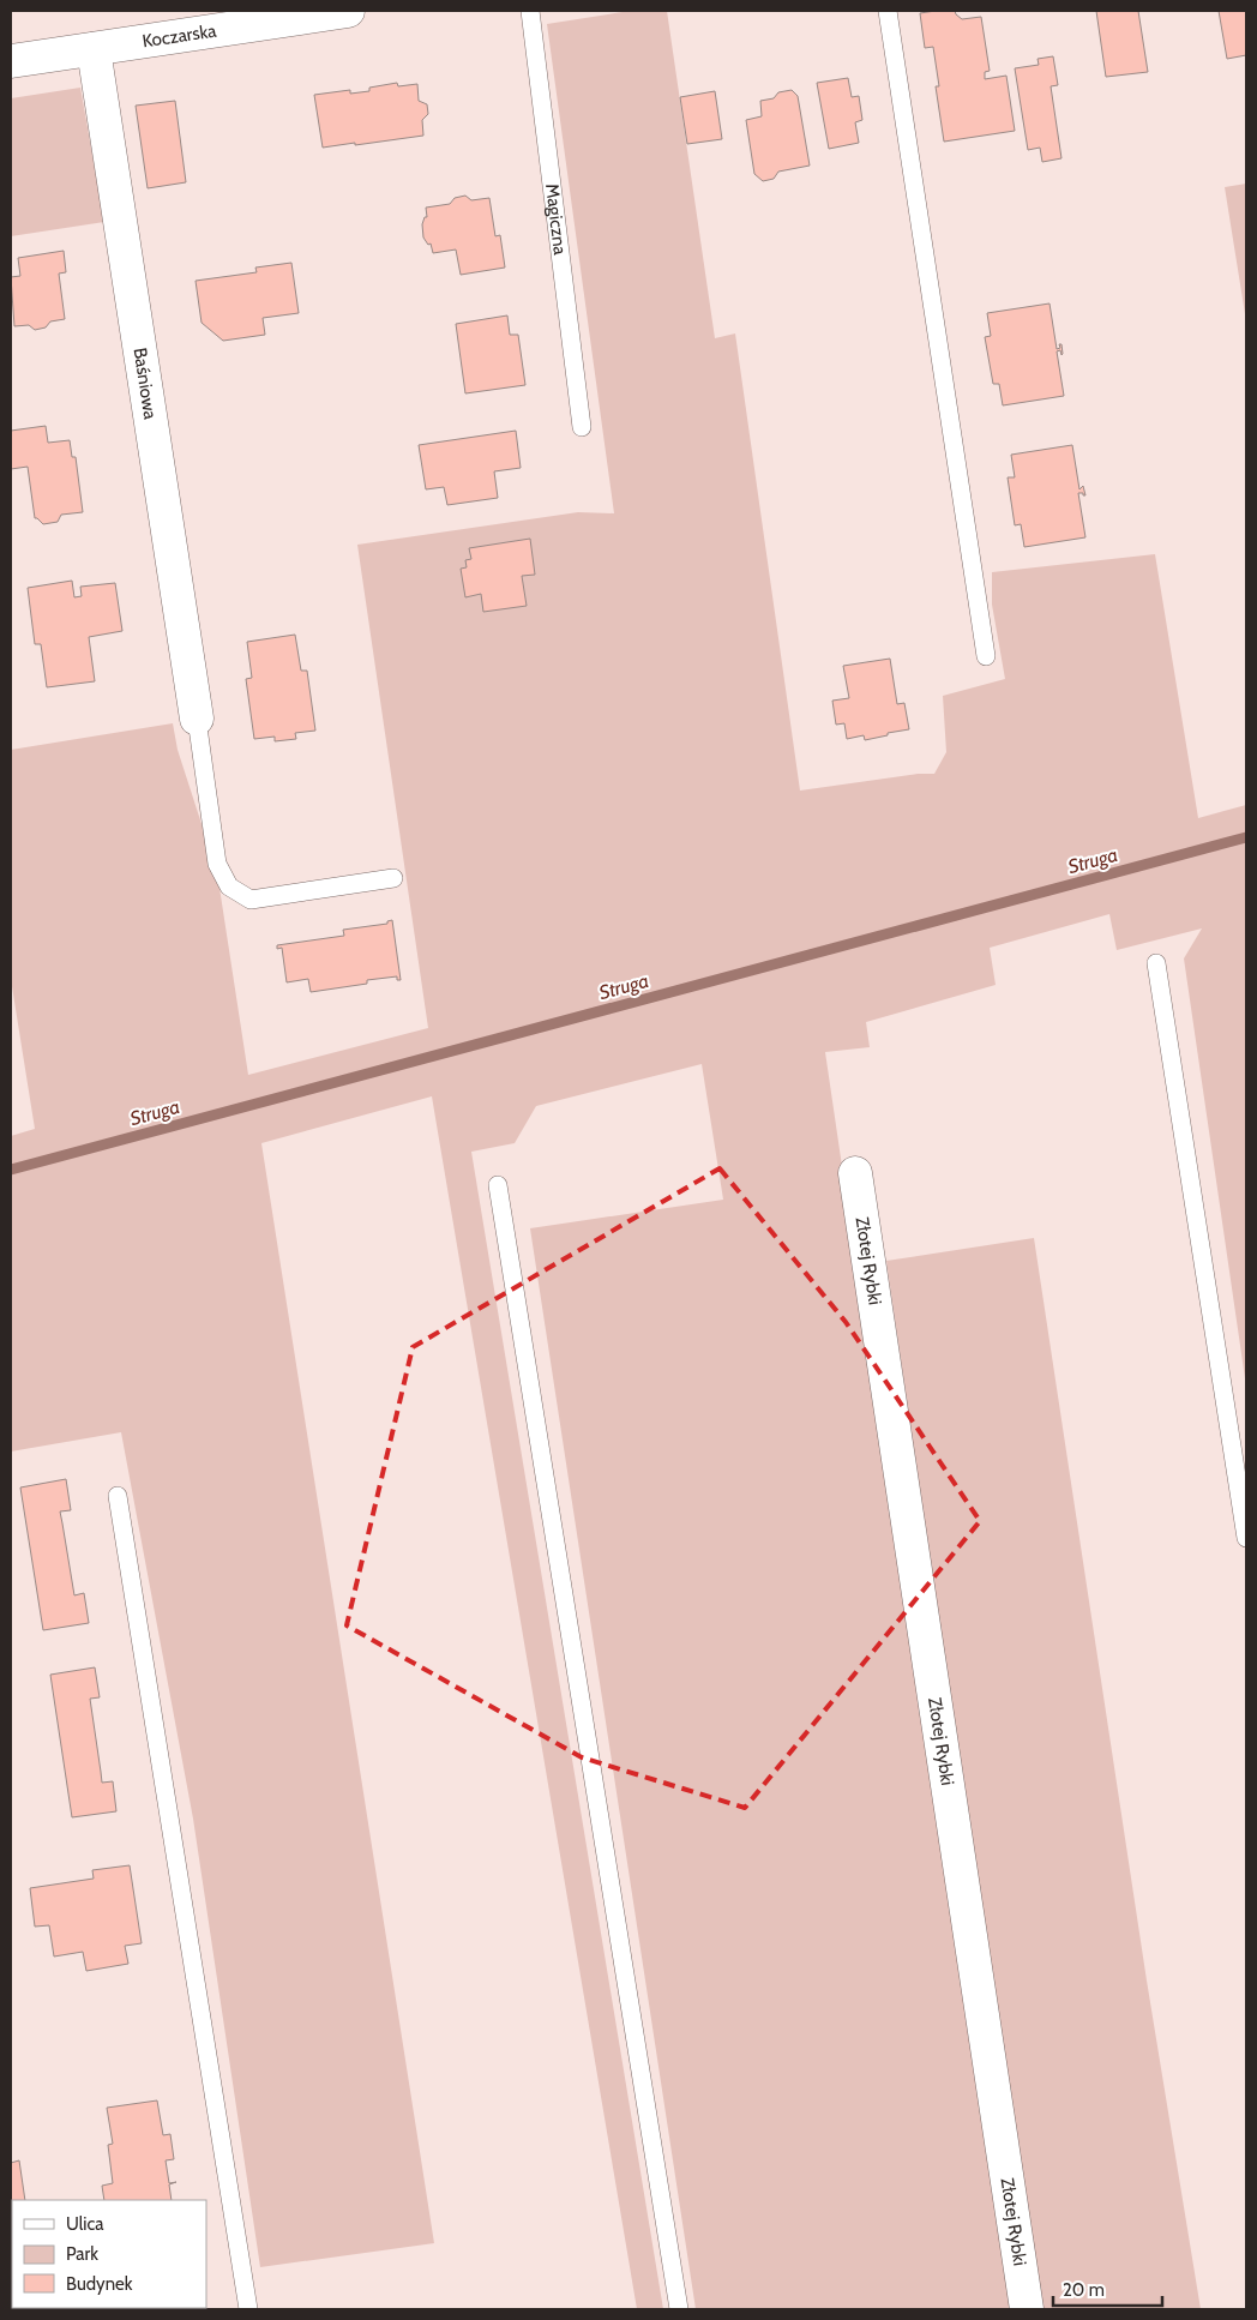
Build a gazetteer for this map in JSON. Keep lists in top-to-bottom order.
{
  "streets": {
    "street": ["Koczarska", "Baśniowa", "Złotej Rybki"],
    "lane": ["Magiczna"]
  },
  "crossings": [
    ["Koczarska", "Baśniowa"]
  ],
  "water": ["Struga"],
  "legend": ["Ulica", "Park", "Budynek"],
  "scale_bar": "20 m"
}
